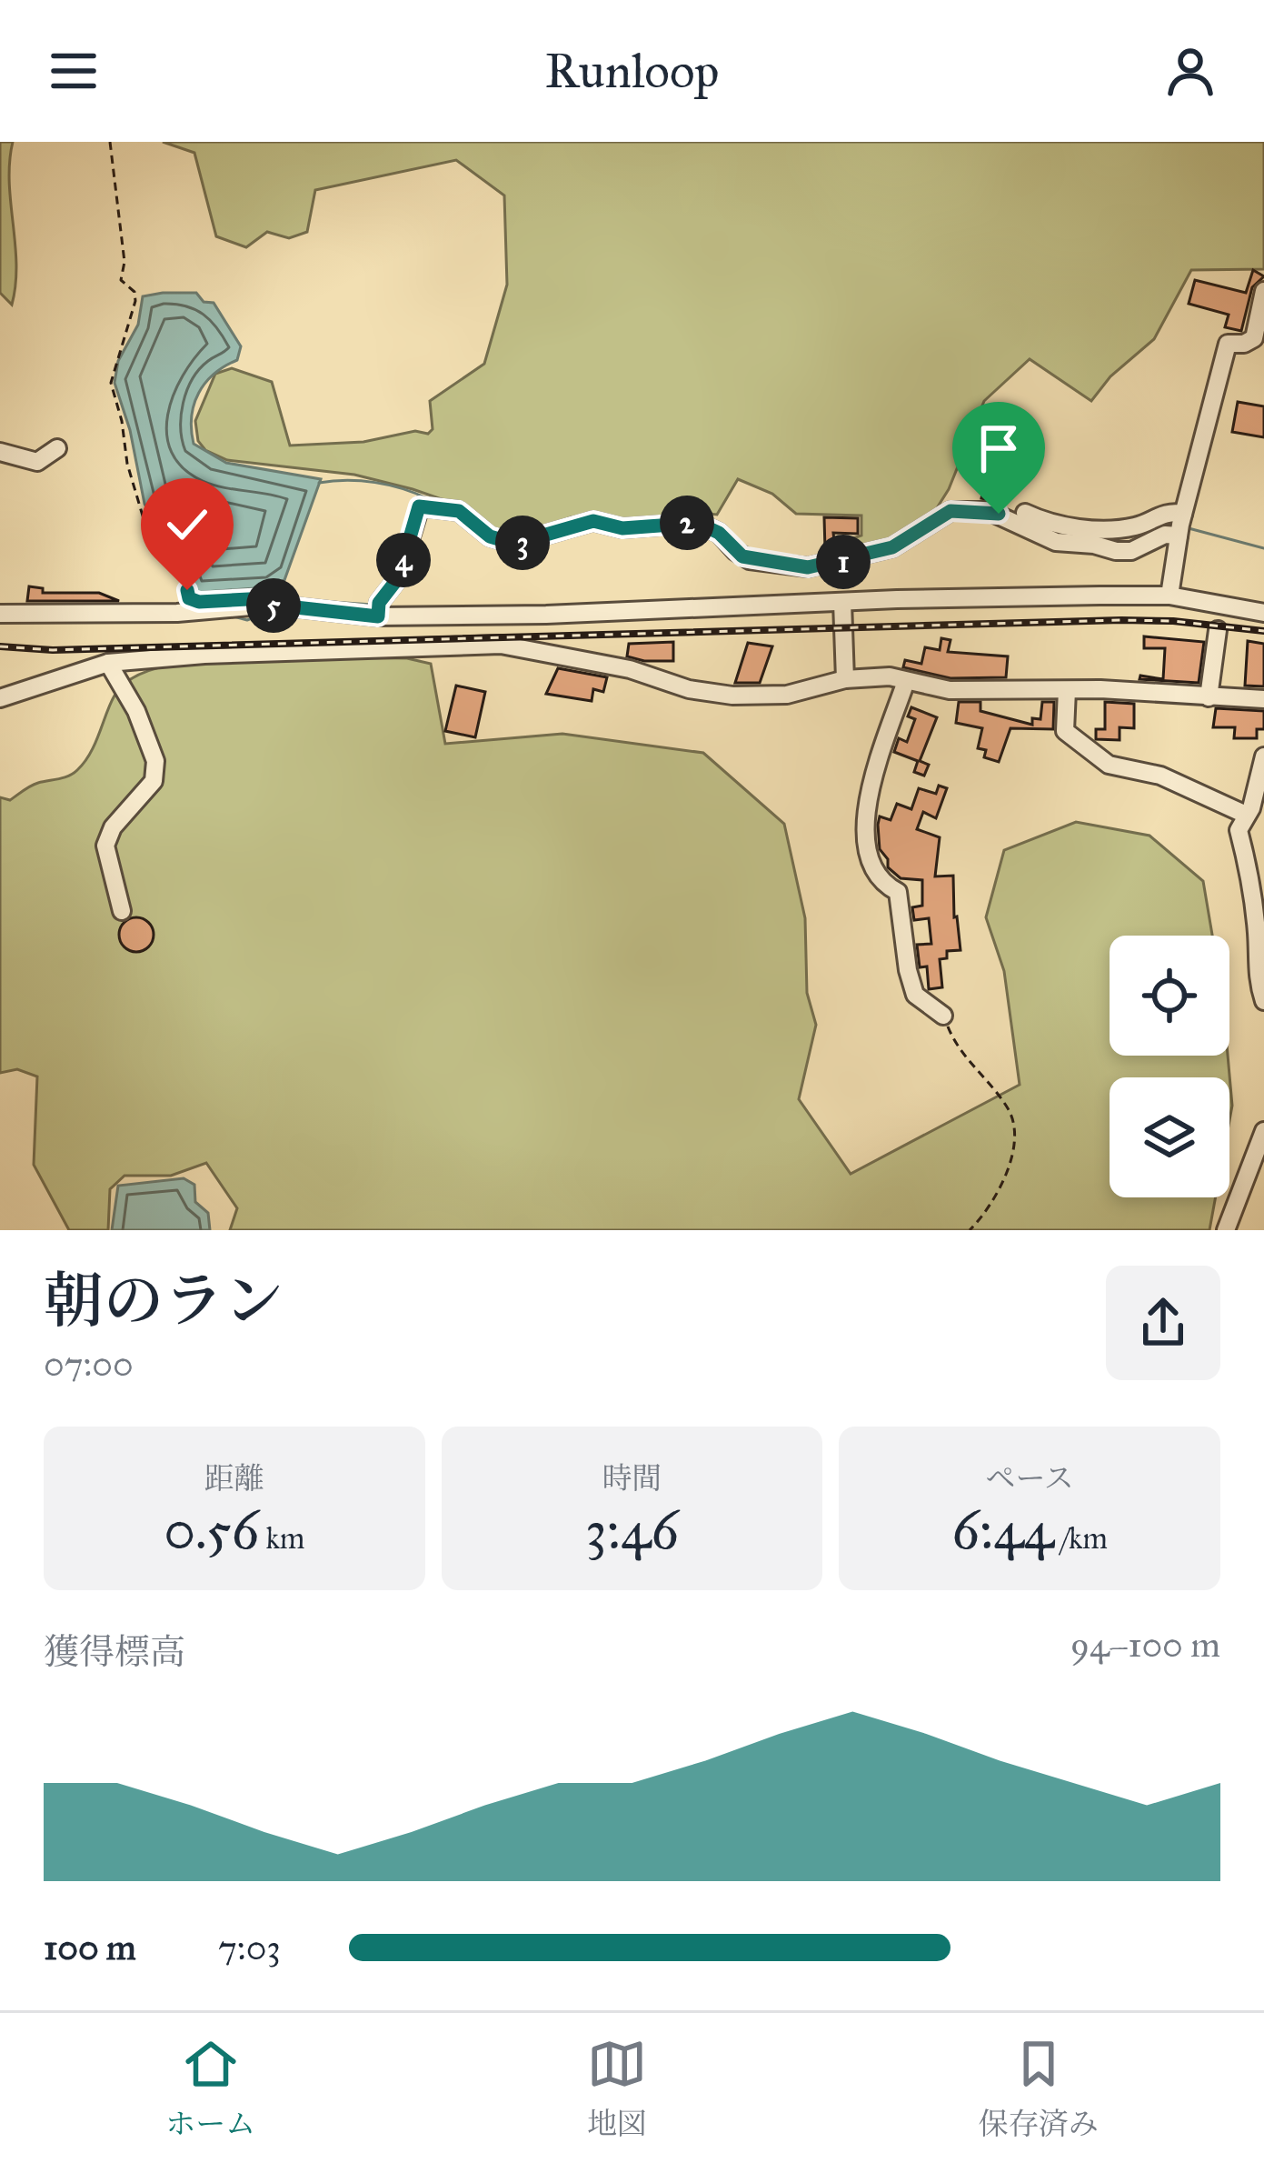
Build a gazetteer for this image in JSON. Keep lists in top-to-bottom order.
{
  "page": {
    "header": "Runloop",
    "pins": [
      "2",
      "3",
      "4",
      "1",
      "5"
    ],
    "heading": ["朝のラン", "07:00"],
    "stats": [
      ["距離", "0.56 km"],
      ["時間", "3:46"],
      ["ペース", "6:44 /km"]
    ],
    "chart": ["獲得標高", "94–100 m"],
    "list": [
      {
        "name": "100 m",
        "note": "7:03"
      }
    ],
    "tabs": ["ホーム", "地図", "保存済み"]
  }
}
